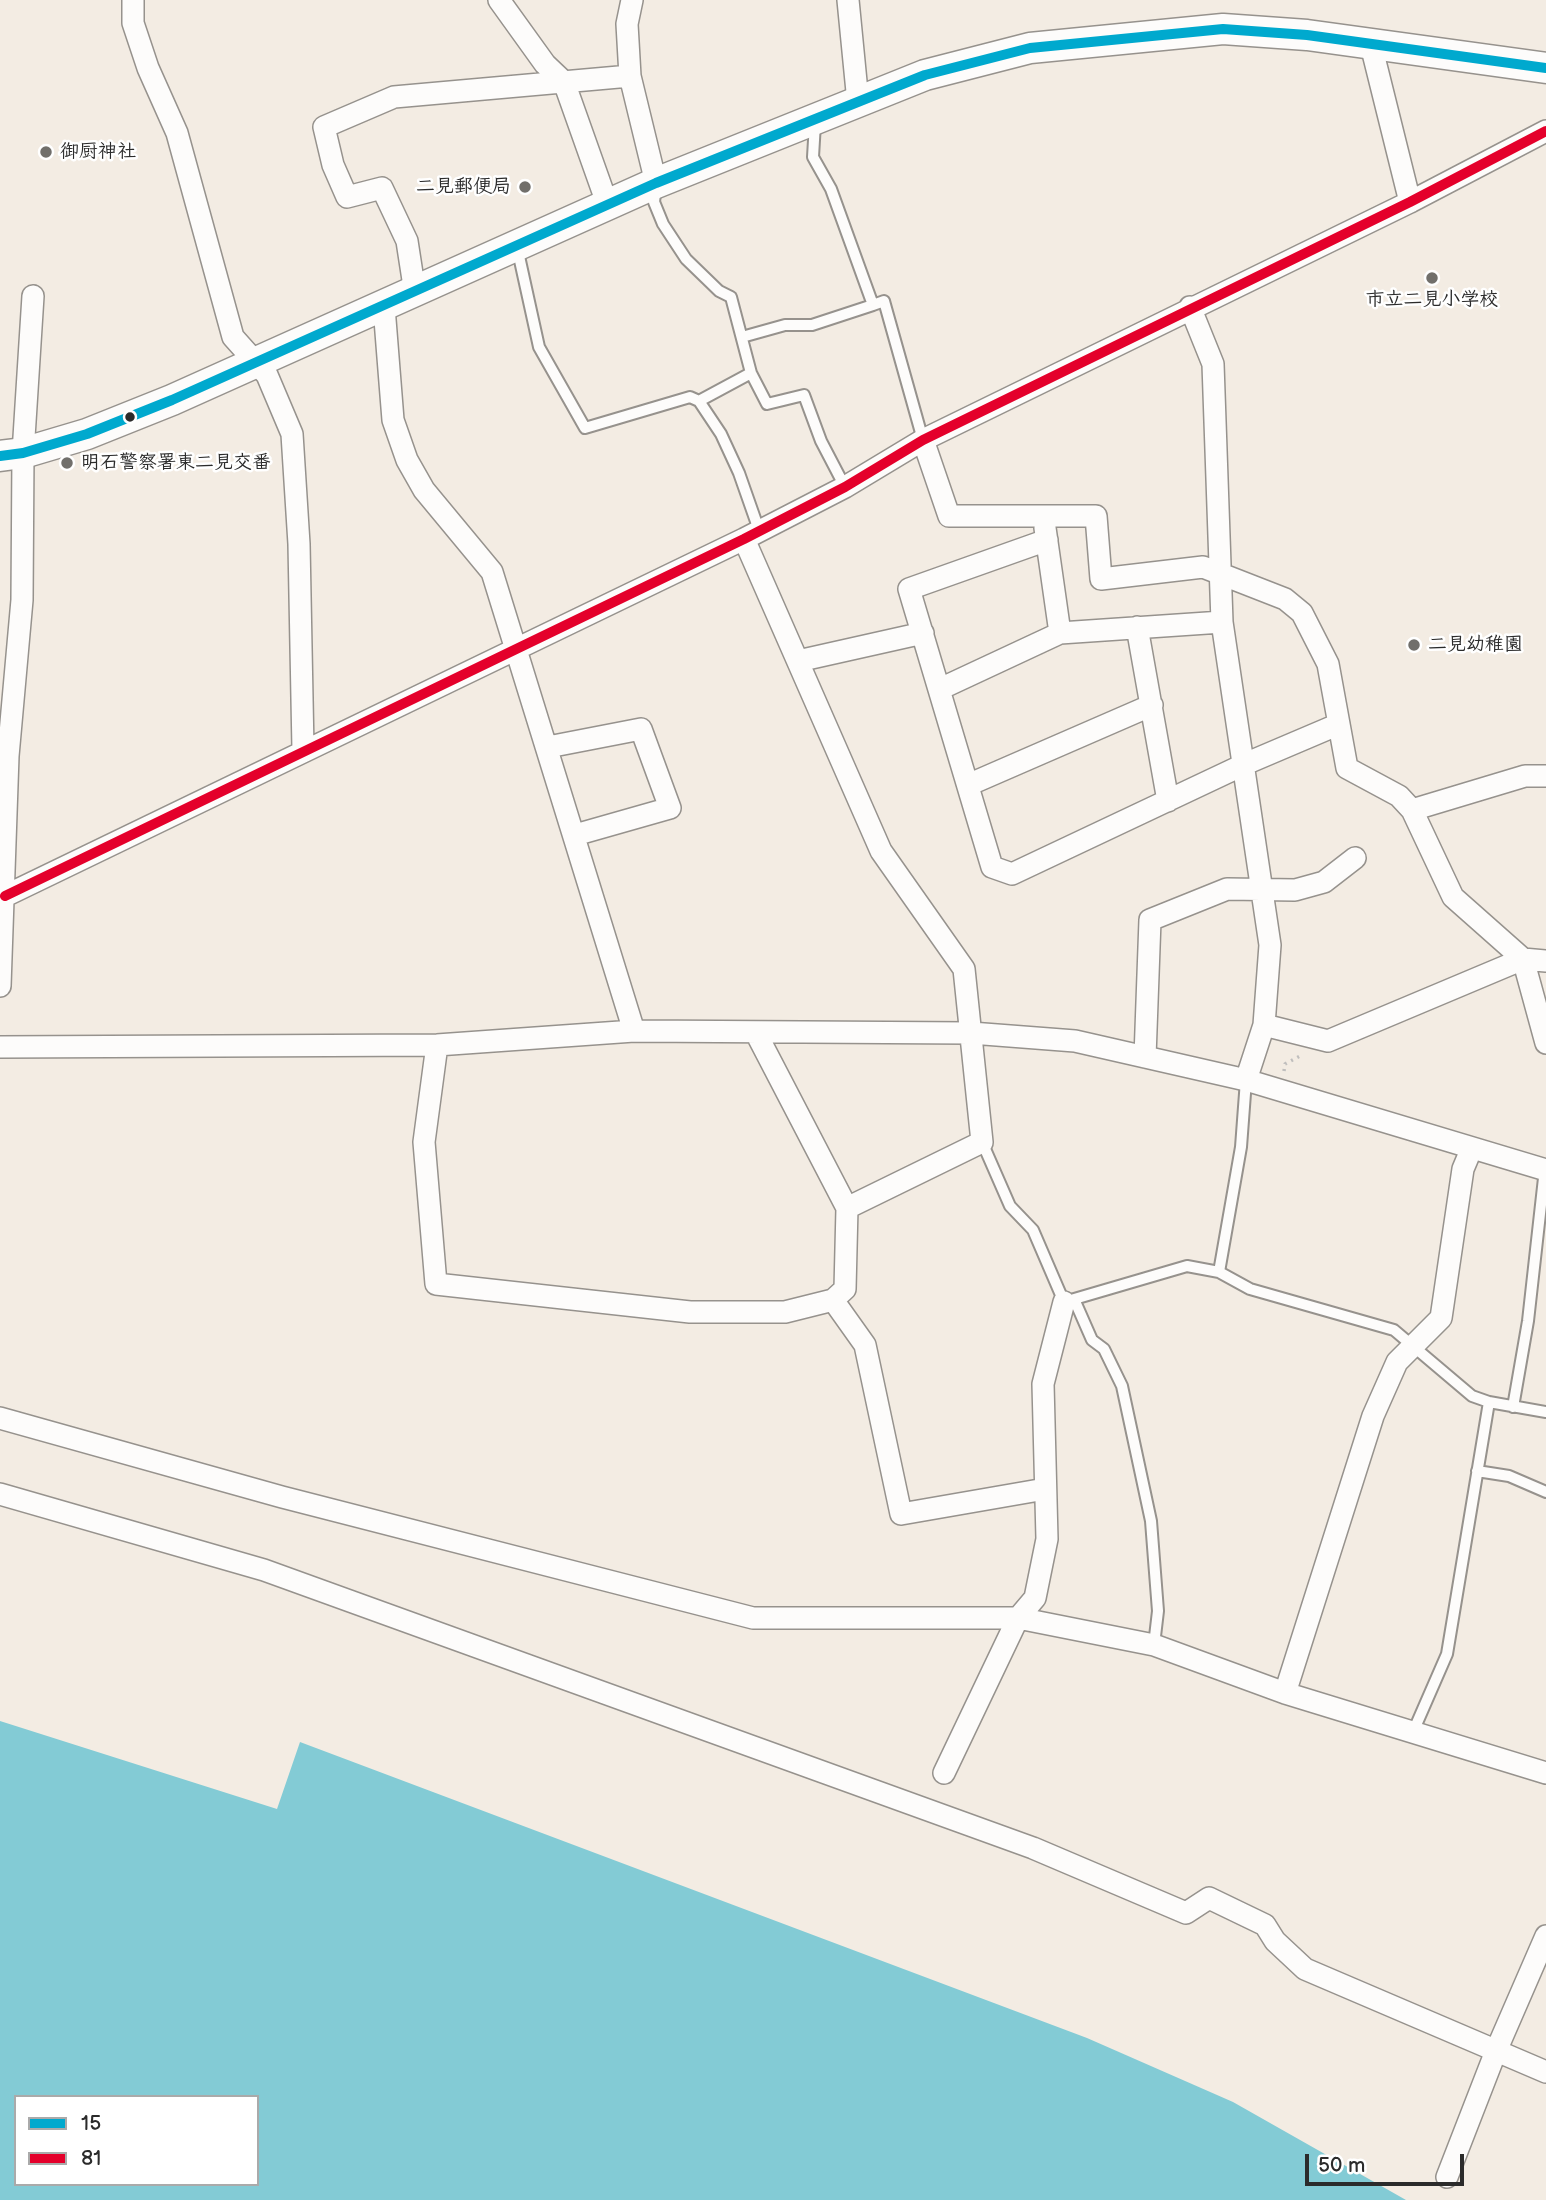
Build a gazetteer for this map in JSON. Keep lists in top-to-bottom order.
{
  "places": [
    "御厨神社",
    "二見郵便局",
    "市立二見小学校",
    "明石警察署東二見交番",
    "二見幼稚園"
  ],
  "lines": ["transit line 15", "transit line 81"],
  "legend": ["15", "81"],
  "scale_bar": "50 m"
}
